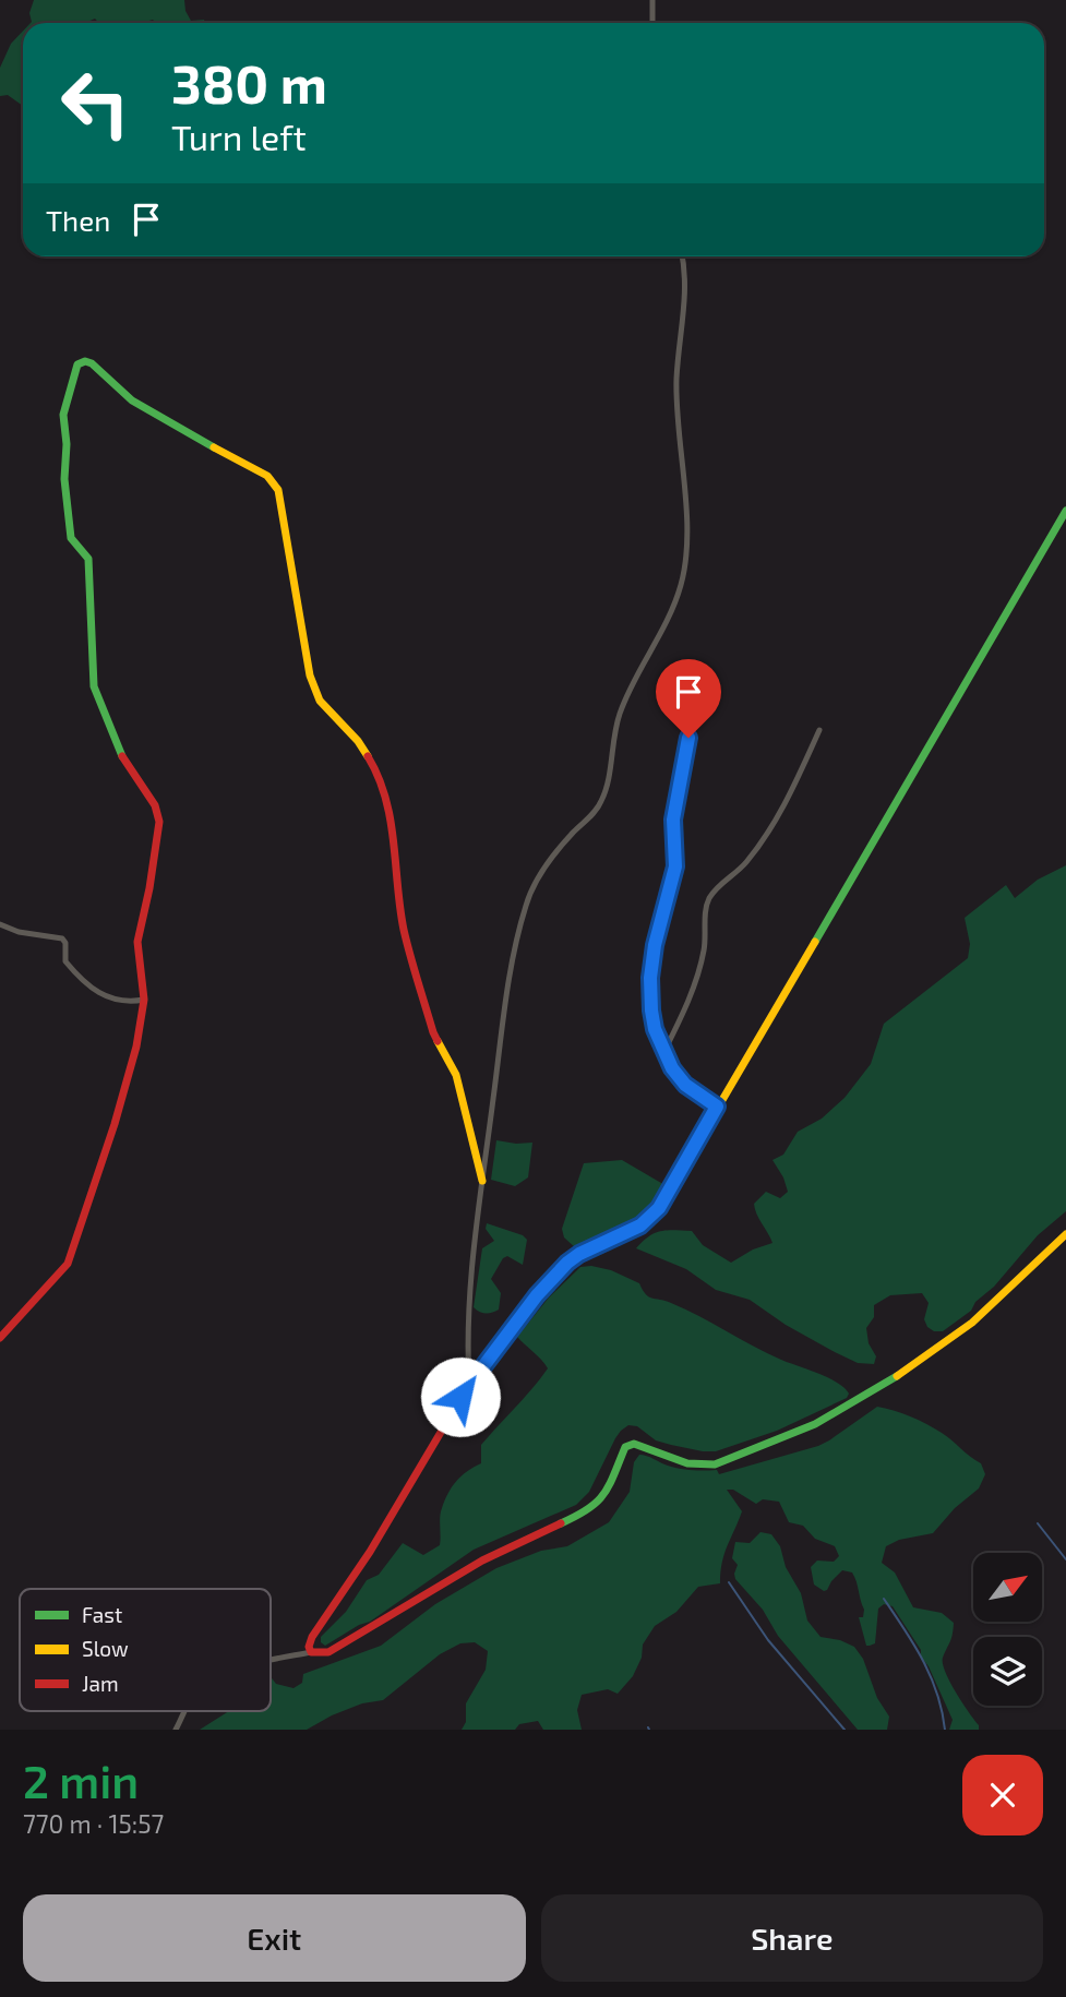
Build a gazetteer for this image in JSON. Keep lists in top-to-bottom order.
{
  "legend": ["Fast", "Slow", "Jam"],
  "north": "top right",
  "page": {
    "turn": ["380 m", "Turn left"],
    "then": "Then",
    "heading": ["2 min", "770 m · 15:57"],
    "buttons": ["Exit", "Share"]
  }
}
